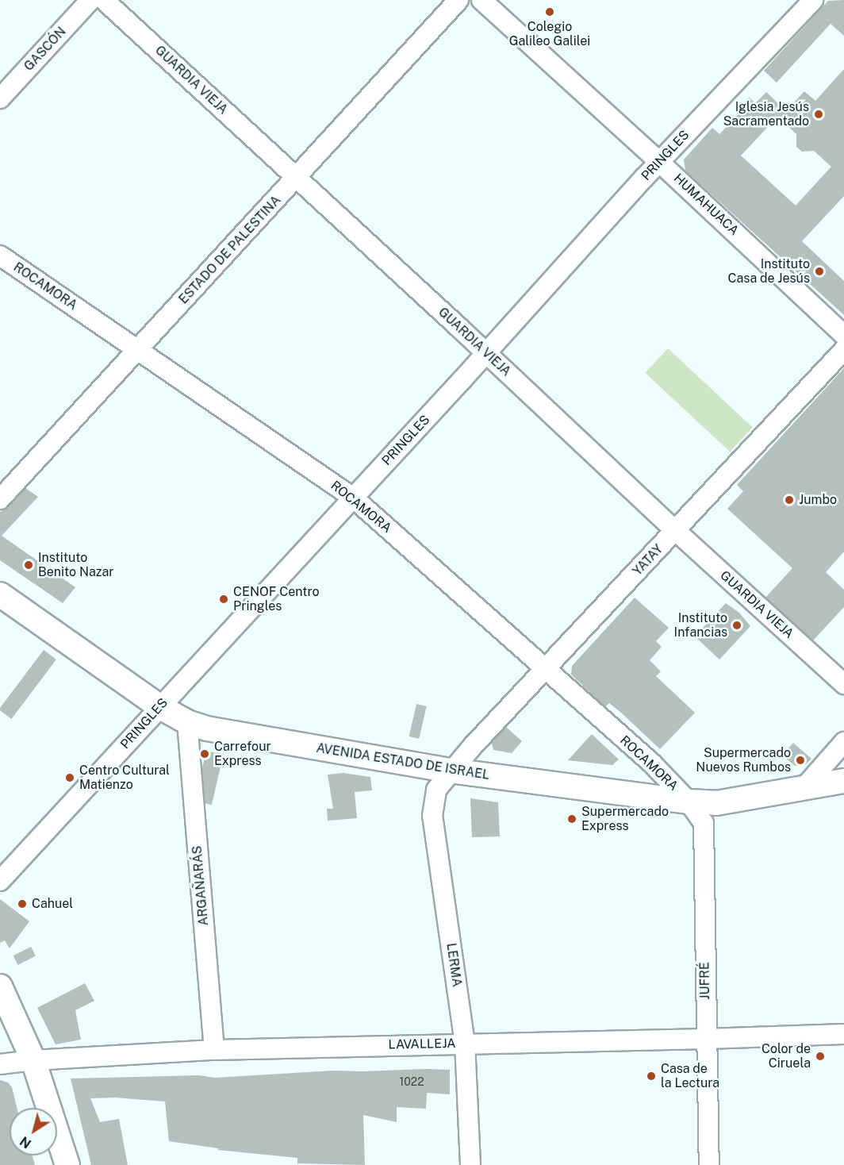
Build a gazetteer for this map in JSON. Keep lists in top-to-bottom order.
{
  "streets": {
    "main road": ["AVENIDA ESTADO DE ISRAEL"],
    "street": [
      "GASCÓN",
      "GUARDIA VIEJA",
      "PRINGLES",
      "HUMAHUACA",
      "ESTADO DE PALESTINA",
      "ROCAMORA",
      "YATAY",
      "ARGAÑARÁS",
      "LERMA",
      "JUFRÉ",
      "LAVALLEJA"
    ]
  },
  "crossings": [
    ["GUARDIA VIEJA", "PRINGLES"],
    ["GUARDIA VIEJA", "ESTADO DE PALESTINA"],
    ["GUARDIA VIEJA", "YATAY"],
    ["PRINGLES", "HUMAHUACA"],
    ["PRINGLES", "ROCAMORA"],
    ["PRINGLES", "AVENIDA ESTADO DE ISRAEL"],
    ["ESTADO DE PALESTINA", "ROCAMORA"],
    ["ROCAMORA", "YATAY"],
    ["ROCAMORA", "AVENIDA ESTADO DE ISRAEL"],
    ["ROCAMORA", "JUFRÉ"],
    ["YATAY", "AVENIDA ESTADO DE ISRAEL"],
    ["YATAY", "LERMA"],
    ["AVENIDA ESTADO DE ISRAEL", "ARGAÑARÁS"],
    ["AVENIDA ESTADO DE ISRAEL", "LERMA"],
    ["AVENIDA ESTADO DE ISRAEL", "JUFRÉ"],
    ["ARGAÑARÁS", "LAVALLEJA"],
    ["LERMA", "LAVALLEJA"],
    ["JUFRÉ", "LAVALLEJA"]
  ],
  "places": [
    "Colegio Galileo Galilei",
    "Iglesia Jesús Sacramentado",
    "Instituto Casa de Jesús",
    "Jumbo",
    "Instituto Benito Nazar",
    "CENOF Centro Pringles",
    "Instituto Infancias",
    "Carrefour Express",
    "Supermercado Nuevos Rumbos",
    "Centro Cultural Matienzo",
    "Supermercado Express",
    "Cahuel",
    "Color de Ciruela",
    "Casa de la Lectura"
  ],
  "house_numbers": ["1022"],
  "north": "bottom left"
}
